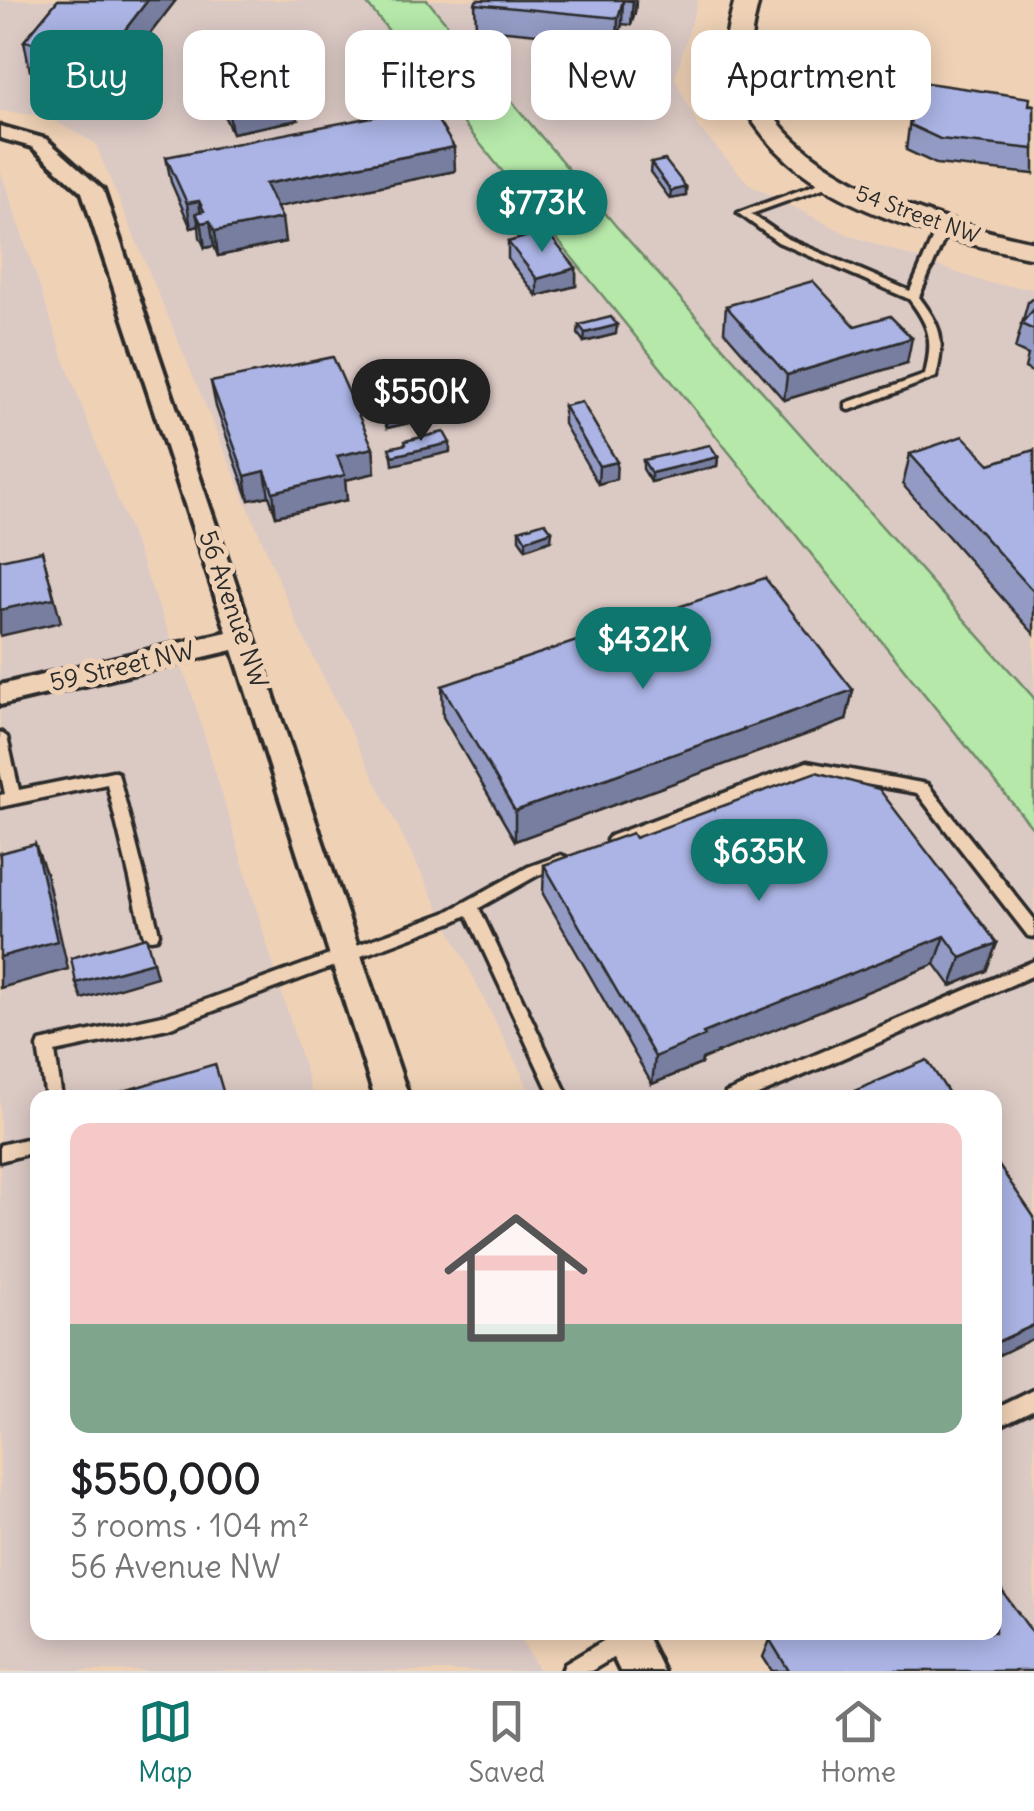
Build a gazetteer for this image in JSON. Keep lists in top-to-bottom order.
{
  "streets": {
    "street": ["54 Street NW", "56 Avenue NW", "59 Street NW"]
  },
  "crossings": [
    ["56 Avenue NW", "59 Street NW"]
  ],
  "page": {
    "chip": [
      "Buy",
      "Rent",
      "Filters",
      "New",
      "Apartment"
    ],
    "price": [
      "$773K",
      "$550K",
      "$432K",
      "$635K"
    ],
    "list": [
      {
        "name": "$550,000",
        "note": "3 rooms · 104 m² · 56 Avenue NW"
      }
    ],
    "tabs": ["Map", "Saved", "Home"]
  }
}
